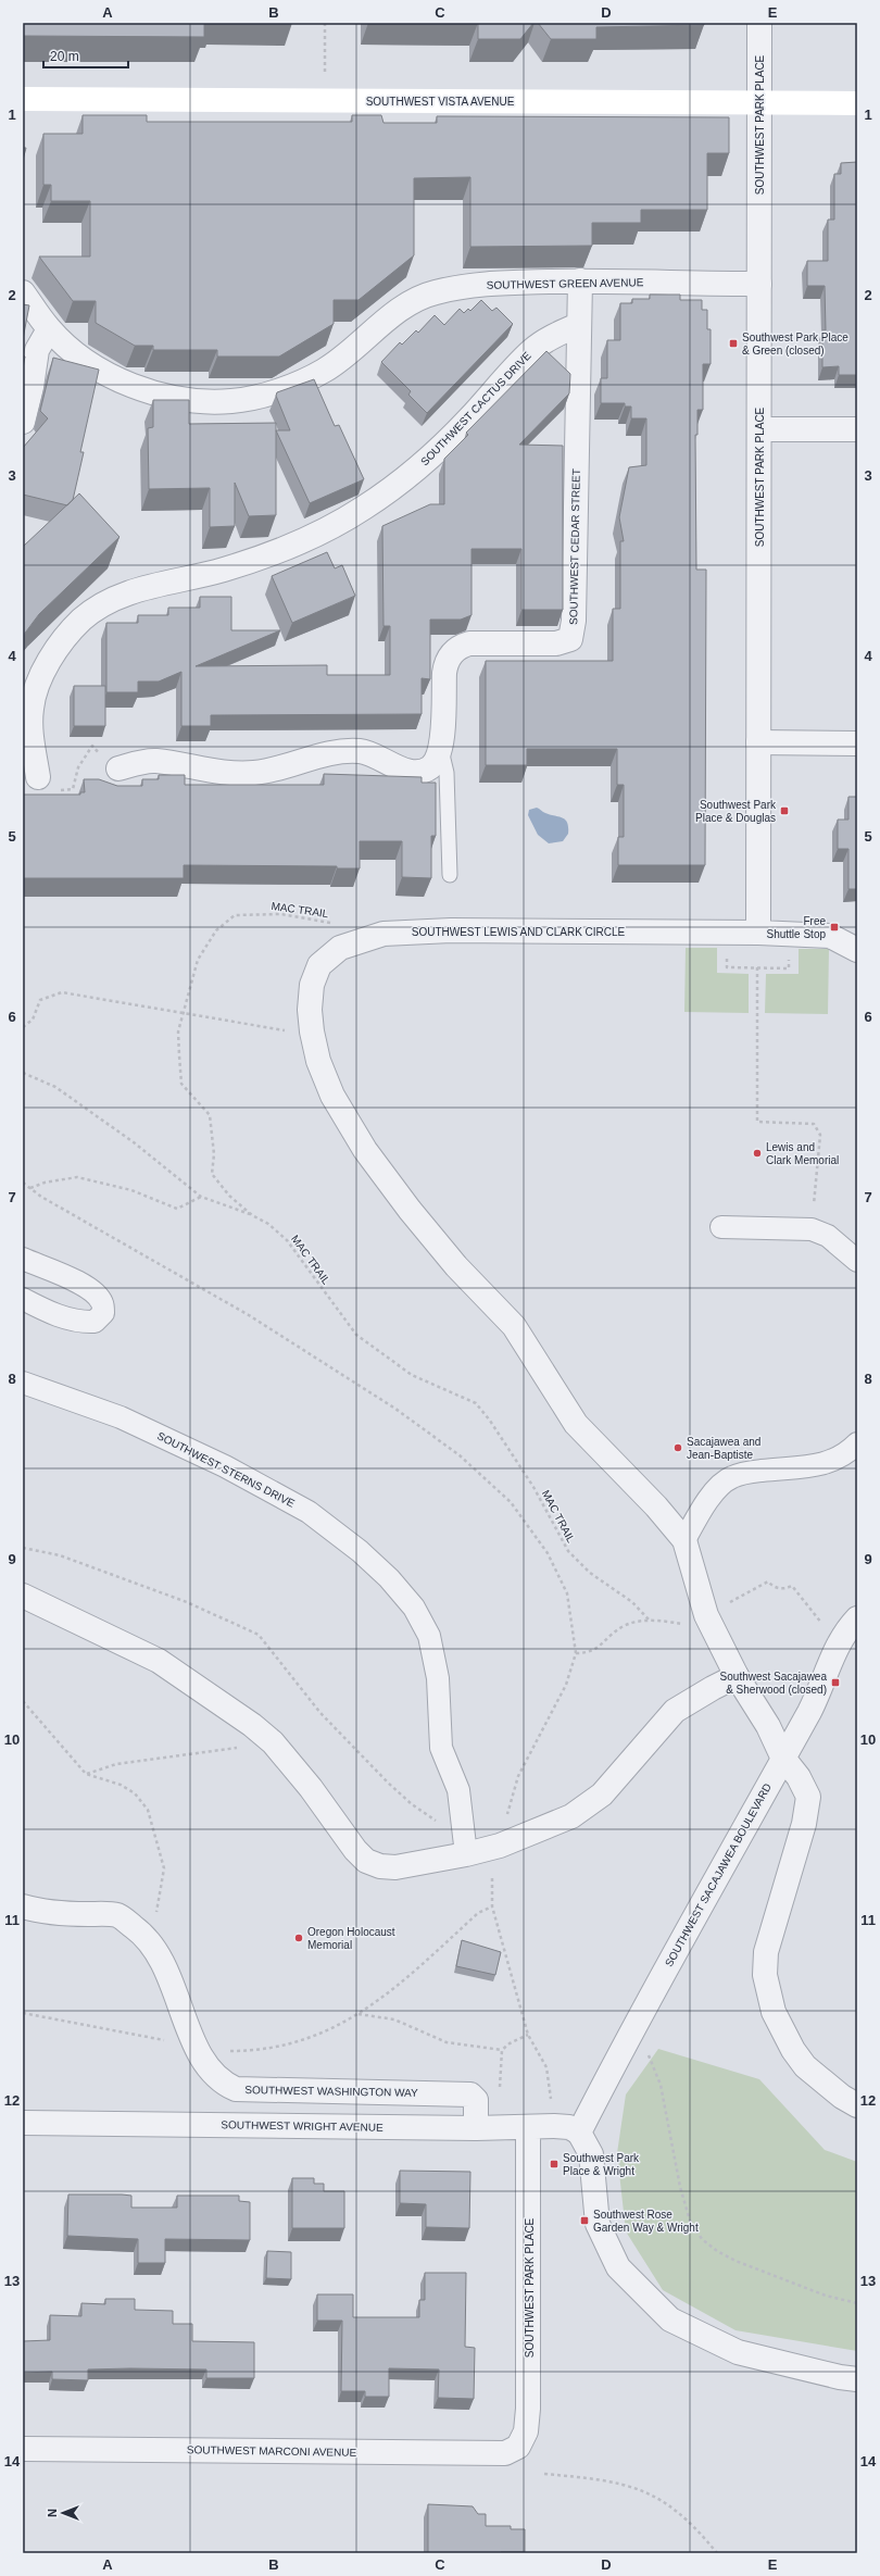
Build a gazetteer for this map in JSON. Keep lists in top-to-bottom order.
{
  "streets": {
    "main road": ["SOUTHWEST VISTA AVENUE"],
    "street": [
      "SOUTHWEST PARK PLACE",
      "SOUTHWEST GREEN AVENUE",
      "SOUTHWEST CACTUS DRIVE",
      "SOUTHWEST CEDAR STREET",
      "SOUTHWEST LEWIS AND CLARK CIRCLE",
      "SOUTHWEST STERNS DRIVE",
      "SOUTHWEST SACAJAWEA BOULEVARD",
      "SOUTHWEST WASHINGTON WAY",
      "SOUTHWEST WRIGHT AVENUE",
      "SOUTHWEST MARCONI AVENUE"
    ],
    "path": ["MAC TRAIL"]
  },
  "crossings": [
    ["SOUTHWEST VISTA AVENUE", "SOUTHWEST PARK PLACE"],
    ["SOUTHWEST PARK PLACE", "SOUTHWEST GREEN AVENUE"],
    ["SOUTHWEST PARK PLACE", "SOUTHWEST LEWIS AND CLARK CIRCLE"],
    ["SOUTHWEST PARK PLACE", "SOUTHWEST WRIGHT AVENUE"],
    ["SOUTHWEST PARK PLACE", "SOUTHWEST MARCONI AVENUE"],
    ["SOUTHWEST GREEN AVENUE", "SOUTHWEST CEDAR STREET"],
    ["SOUTHWEST CACTUS DRIVE", "SOUTHWEST CEDAR STREET"],
    ["SOUTHWEST LEWIS AND CLARK CIRCLE", "SOUTHWEST SACAJAWEA BOULEVARD"],
    ["SOUTHWEST SACAJAWEA BOULEVARD", "SOUTHWEST WRIGHT AVENUE"],
    ["SOUTHWEST WASHINGTON WAY", "SOUTHWEST WRIGHT AVENUE"]
  ],
  "places": {
    "transit": [
      "Southwest Park Place & Green (closed)",
      "Southwest Park Place & Douglas",
      "Free Shuttle Stop",
      "Southwest Sacajawea & Sherwood (closed)",
      "Southwest Park Place & Wright",
      "Southwest Rose Garden Way & Wright"
    ],
    "other": ["Lewis and Clark Memorial", "Sacajawea and Jean-Baptiste", "Oregon Holocaust Memorial"]
  },
  "scale_bar": "20 m",
  "north": "left",
  "grid": {
    "columns": [
      "A",
      "B",
      "C",
      "D",
      "E"
    ],
    "rows": [
      "1",
      "2",
      "3",
      "4",
      "5",
      "6",
      "7",
      "8",
      "9",
      "10",
      "11",
      "12",
      "13",
      "14"
    ]
  }
}
